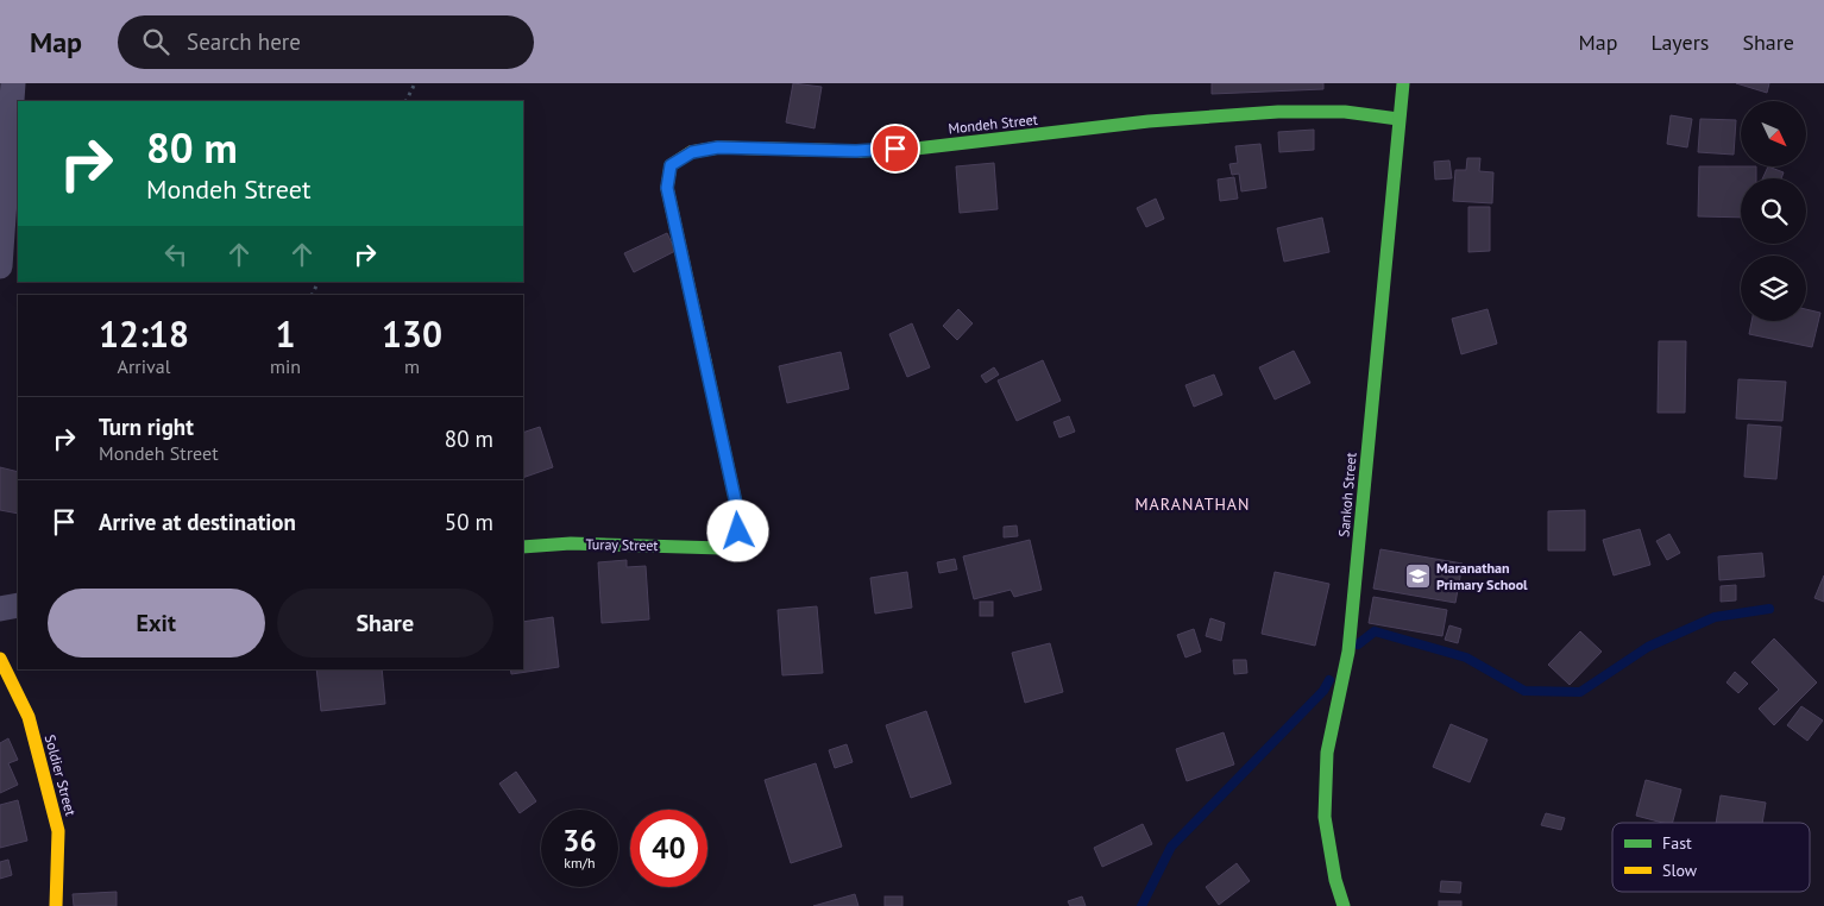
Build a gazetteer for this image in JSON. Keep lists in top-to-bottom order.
{
  "streets": {
    "street": [
      "Mondeh Street",
      "Sankoh Street",
      "Turay Street",
      "Soldier Street"
    ]
  },
  "crossings": [
    ["Mondeh Street", "Sankoh Street"],
    ["Mondeh Street", "Turay Street"]
  ],
  "districts": ["MARANATHAN"],
  "places": {
    "school or university": ["Maranathan Primary School"]
  },
  "legend": ["Fast", "Slow"],
  "north": "bottom right",
  "page": {
    "header": "Map",
    "search": "Search here",
    "nav": ["Map", "Layers", "Share"],
    "turn": ["80 m", "Mondeh Street"],
    "eta": [
      "12:18",
      "Arrival",
      "1",
      "min",
      "130",
      "m"
    ],
    "list": [
      {
        "name": "Turn right",
        "note": "Mondeh Street",
        "value": "80 m"
      },
      {
        "name": "Arrive at destination",
        "value": "50 m"
      }
    ],
    "buttons": ["Exit", "Share"],
    "speed": "36 km/h",
    "limit": "40"
  }
}
